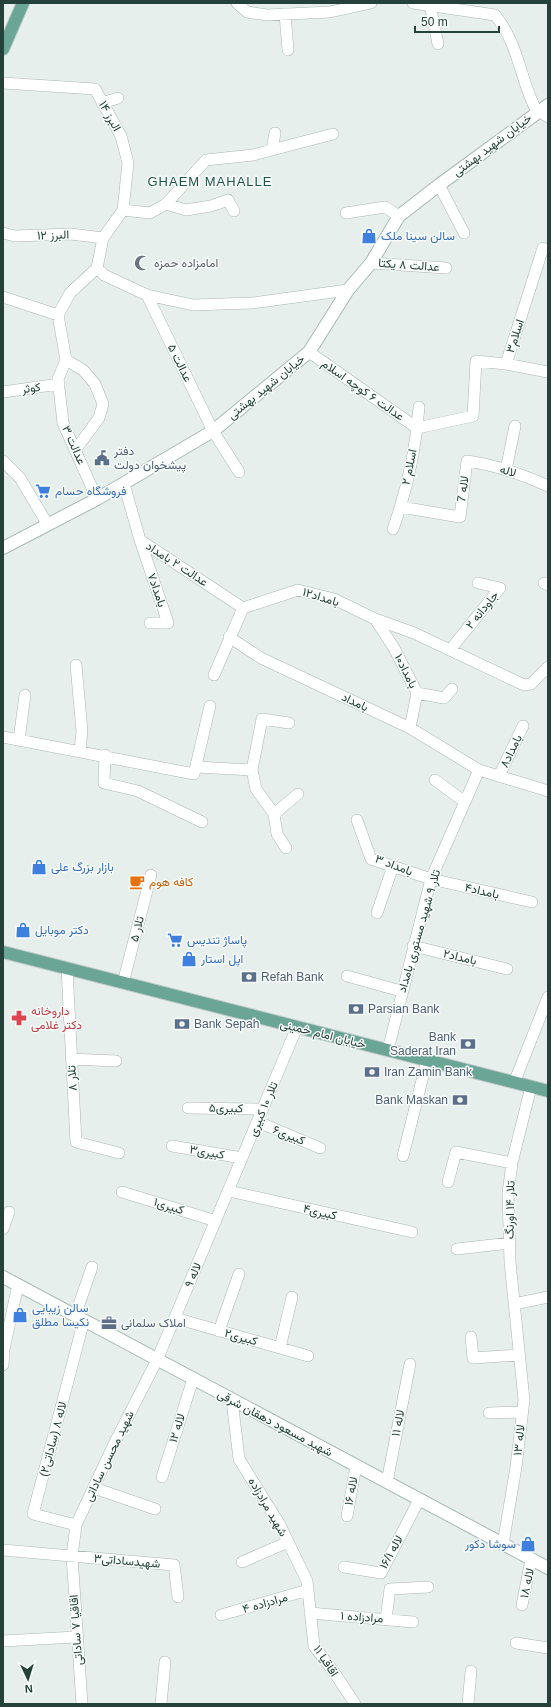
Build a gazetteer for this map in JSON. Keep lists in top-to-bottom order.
{
  "streets": {
    "main road": ["خیابان شهید بهشتی", "خیابان امام خمینی", "شهید مسعود دهقان شرقی"],
    "street": [
      "البرز ۱۴",
      "البرز ۱۲",
      "عدالت ۸ یکتا",
      "اسلام۳",
      "عدالت ۵",
      "کوثر",
      "عدالت ۶ کوچه اسلام",
      "عدالت ۳",
      "اسلام ۲",
      "لاله",
      "لاله 7",
      "عدالت ۲ بامداد",
      "بامداد۷",
      "بامداد۱۲",
      "جاودانه ۲",
      "بامداد۱۰",
      "بامداد",
      "بامداد۸",
      "بامداد ۳",
      "بامداد۴",
      "تلار ۵",
      "تلار ۹ شهید مستوری بامداد",
      "بامداد۲",
      "تلار ۸",
      "کبیری۵",
      "تلار ۱۰ کبیری",
      "کبیری۶",
      "کبیری۳",
      "کبیری۱",
      "تلار ۱۴ اورنگ",
      "کبیری۴",
      "لاله ۹",
      "کبیری۲",
      "لاله ۱۱",
      "لاله ۱۲",
      "لاله ۸ (ساداتی۲)",
      "لاله ۱۳",
      "شهید محسن ساداتی",
      "لاله ۱۶",
      "شهید مرادزاده",
      "لاله ۱۶/۱",
      "شهیدساداتی۳",
      "لاله ۱۸",
      "مرادزاده ۴",
      "مرادزاده ۱",
      "اقاقیا ۷ ساداتی",
      "اقاقیا ۱۱"
    ]
  },
  "crossings": [
    ["البرز ۱۴", "البرز ۱۲"],
    ["خیابان شهید بهشتی", "عدالت ۸ یکتا"],
    ["خیابان شهید بهشتی", "عدالت ۵"],
    ["خیابان شهید بهشتی", "عدالت ۶ کوچه اسلام"],
    ["خیابان شهید بهشتی", "عدالت ۳"],
    ["خیابان شهید بهشتی", "عدالت ۲ بامداد"],
    ["اسلام۳", "عدالت ۶ کوچه اسلام"],
    ["اسلام۳", "اسلام ۲"],
    ["کوثر", "عدالت ۳"],
    ["عدالت ۶ کوچه اسلام", "اسلام ۲"],
    ["اسلام ۲", "لاله 7"],
    ["لاله", "لاله 7"],
    ["عدالت ۲ بامداد", "بامداد۷"],
    ["عدالت ۲ بامداد", "بامداد۱۲"],
    ["بامداد۱۲", "جاودانه ۲"],
    ["بامداد۱۲", "بامداد۱۰"],
    ["بامداد۱۰", "بامداد"],
    ["بامداد", "بامداد۸"],
    ["بامداد", "تلار ۹ شهید مستوری بامداد"],
    ["بامداد ۳", "بامداد۴"],
    ["بامداد ۳", "تلار ۹ شهید مستوری بامداد"],
    ["بامداد۴", "تلار ۹ شهید مستوری بامداد"],
    ["تلار ۵", "خیابان امام خمینی"],
    ["تلار ۹ شهید مستوری بامداد", "بامداد۲"],
    ["تلار ۹ شهید مستوری بامداد", "خیابان امام خمینی"],
    ["خیابان امام خمینی", "تلار ۸"],
    ["خیابان امام خمینی", "تلار ۱۰ کبیری"],
    ["خیابان امام خمینی", "تلار ۱۴ اورنگ"],
    ["کبیری۵", "تلار ۱۰ کبیری"],
    ["تلار ۱۰ کبیری", "کبیری۶"],
    ["تلار ۱۰ کبیری", "کبیری۳"],
    ["تلار ۱۰ کبیری", "کبیری۴"],
    ["تلار ۱۰ کبیری", "لاله ۹"],
    ["کبیری۱", "لاله ۹"],
    ["تلار ۱۴ اورنگ", "لاله ۱۳"],
    ["کبیری۴", "لاله ۹"],
    ["لاله ۹", "کبیری۲"],
    ["لاله ۹", "شهید مسعود دهقان شرقی"],
    ["لاله ۹", "شهید محسن ساداتی"],
    ["شهید مسعود دهقان شرقی", "لاله ۱۱"],
    ["شهید مسعود دهقان شرقی", "لاله ۱۲"],
    ["شهید مسعود دهقان شرقی", "لاله ۸ (ساداتی۲)"],
    ["شهید مسعود دهقان شرقی", "لاله ۱۳"],
    ["شهید مسعود دهقان شرقی", "شهید محسن ساداتی"],
    ["شهید مسعود دهقان شرقی", "لاله ۱۶"],
    ["شهید مسعود دهقان شرقی", "شهید مرادزاده"],
    ["شهید مسعود دهقان شرقی", "لاله ۱۶/۱"],
    ["شهید مسعود دهقان شرقی", "لاله ۱۸"],
    ["لاله ۸ (ساداتی۲)", "شهید محسن ساداتی"],
    ["شهید محسن ساداتی", "شهیدساداتی۳"],
    ["شهید محسن ساداتی", "اقاقیا ۷ ساداتی"],
    ["شهید مرادزاده", "مرادزاده ۴"],
    ["شهید مرادزاده", "مرادزاده ۱"],
    ["شهید مرادزاده", "اقاقیا ۱۱"],
    ["شهیدساداتی۳", "اقاقیا ۷ ساداتی"],
    ["مرادزاده ۱", "اقاقیا ۱۱"]
  ],
  "districts": ["GHAEM MAHALLE"],
  "places": {
    "shop": [
      "سالن سینا ملک",
      "بازار بزرگ علی",
      "دکتر موبایل",
      "اپل استار",
      "سالن زیبایی نکیسا مطلق",
      "سوشا دکور"
    ],
    "mosque": ["امامزاده حمزه"],
    "public building": ["دفتر پیشخوان دولت"],
    "supermarket": ["فروشگاه حسام", "پاساژ تندیس"],
    "cafe": ["کافه هوم"],
    "bank": [
      "Refah Bank",
      "Parsian Bank",
      "Bank Sepah",
      "Bank Saderat Iran",
      "Iran Zamin Bank",
      "Bank Maskan"
    ],
    "pharmacy": ["داروخانه دکتر غلامی"],
    "office": ["املاک سلمانی"]
  },
  "scale_bar": "50 m",
  "north": "bottom"
}
